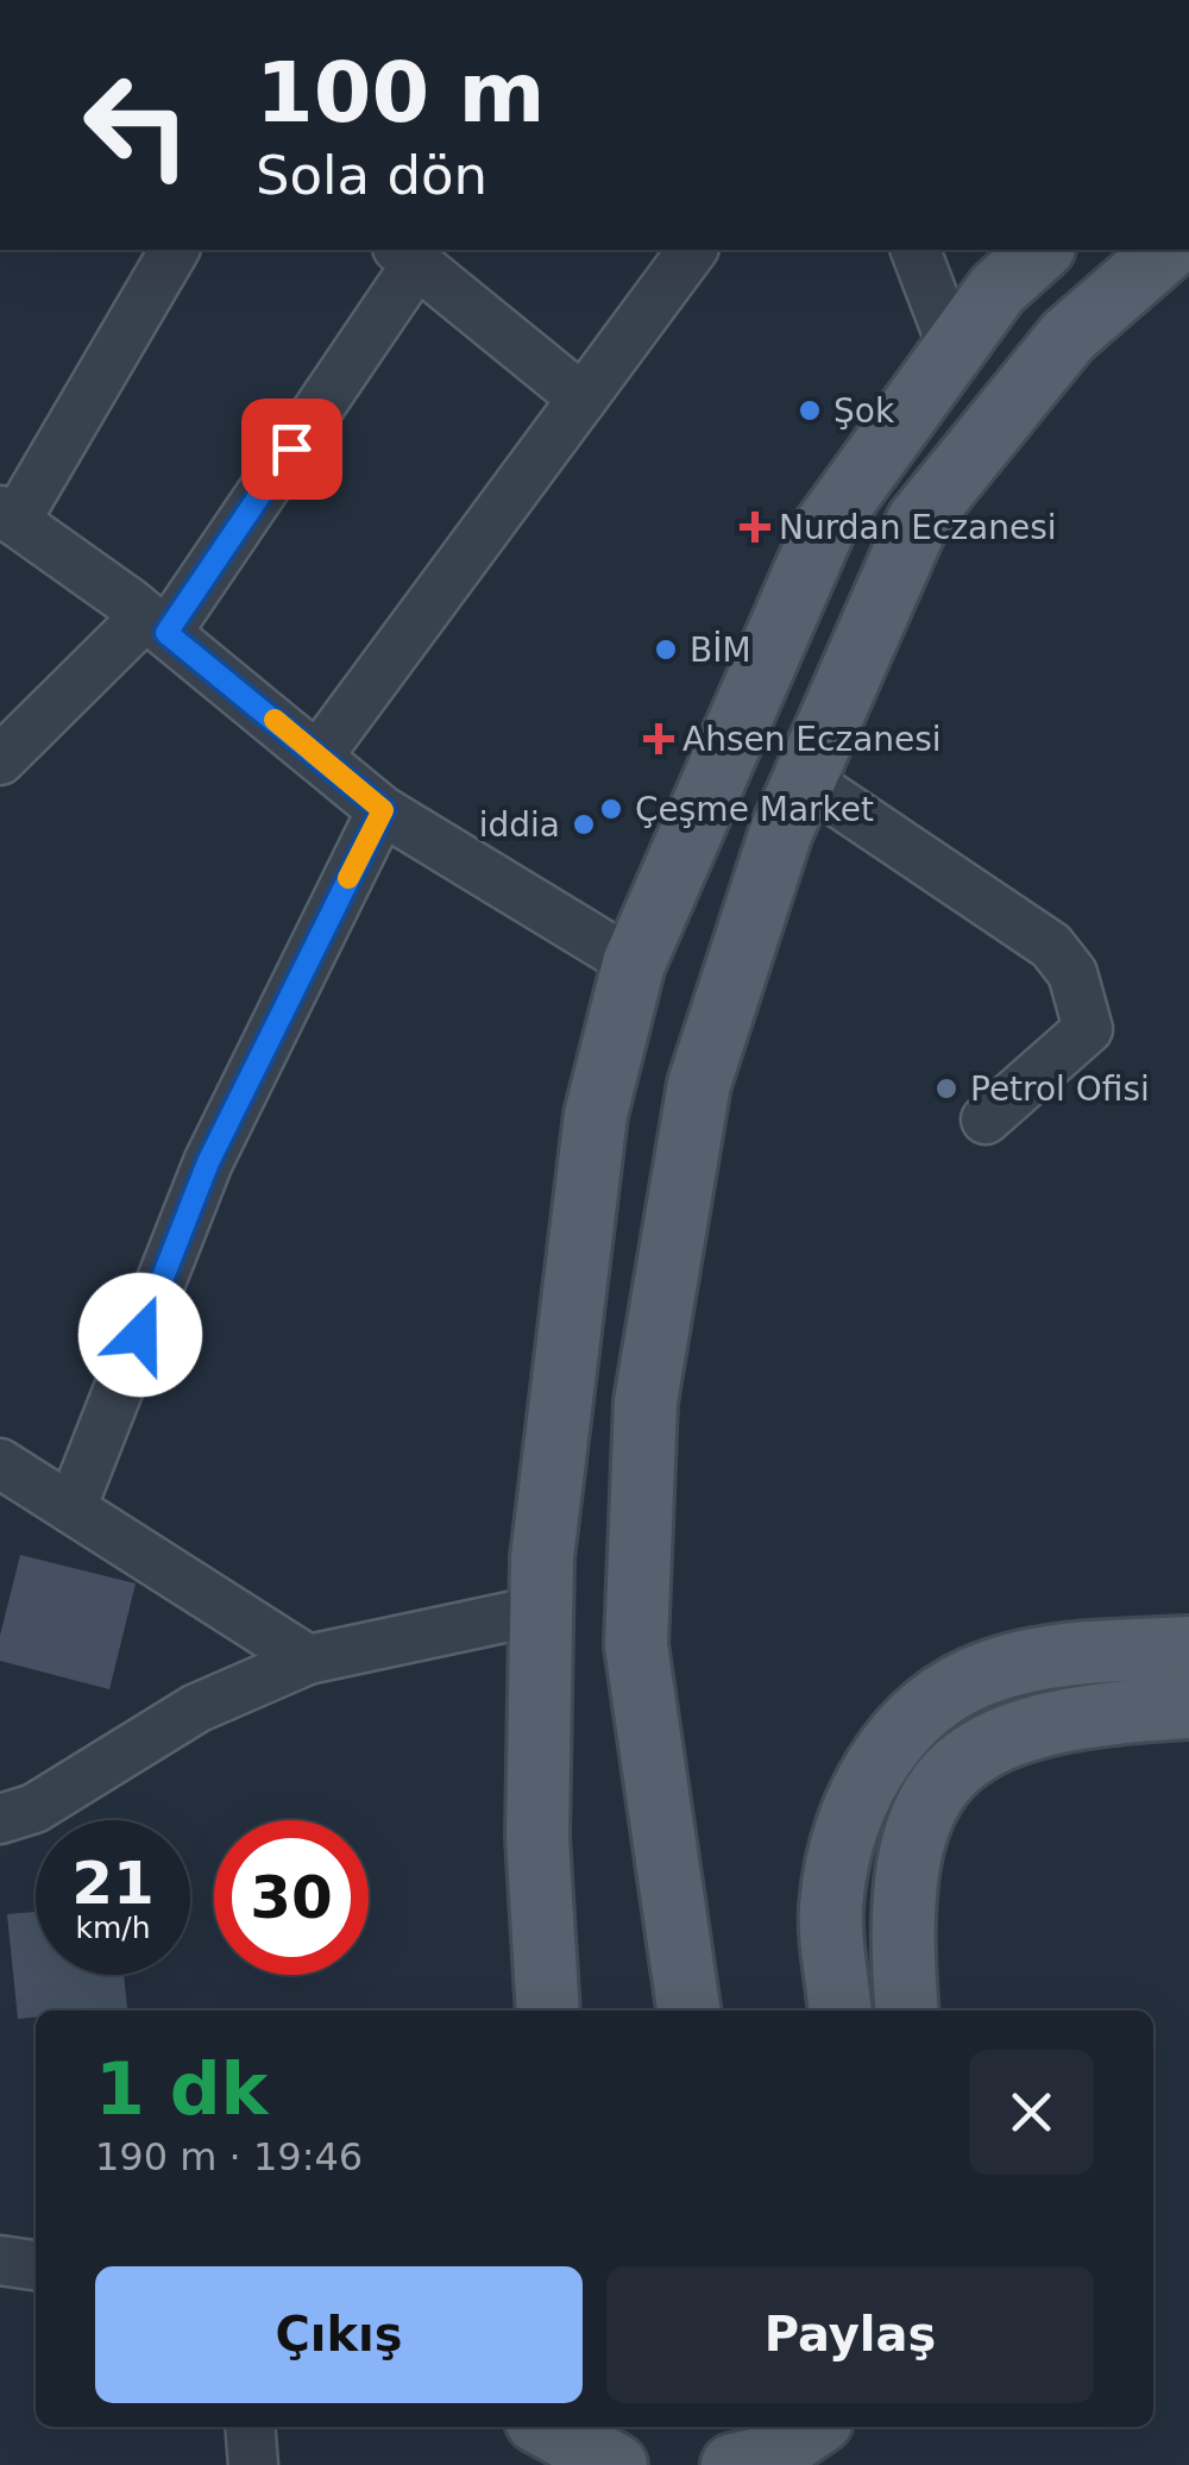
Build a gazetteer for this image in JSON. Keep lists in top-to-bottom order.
{
  "places": {
    "other": [
      "Şok",
      "BİM",
      "Çeşme Market",
      "iddia",
      "Petrol Ofisi"
    ],
    "health": ["Nurdan Eczanesi", "Ahsen Eczanesi"]
  },
  "page": {
    "turn": ["100 m", "Sola dön"],
    "speed": "21 km/h",
    "limit": "30",
    "heading": ["1 dk", "190 m · 19:46"],
    "buttons": ["Çıkış", "Paylaş"]
  }
}
